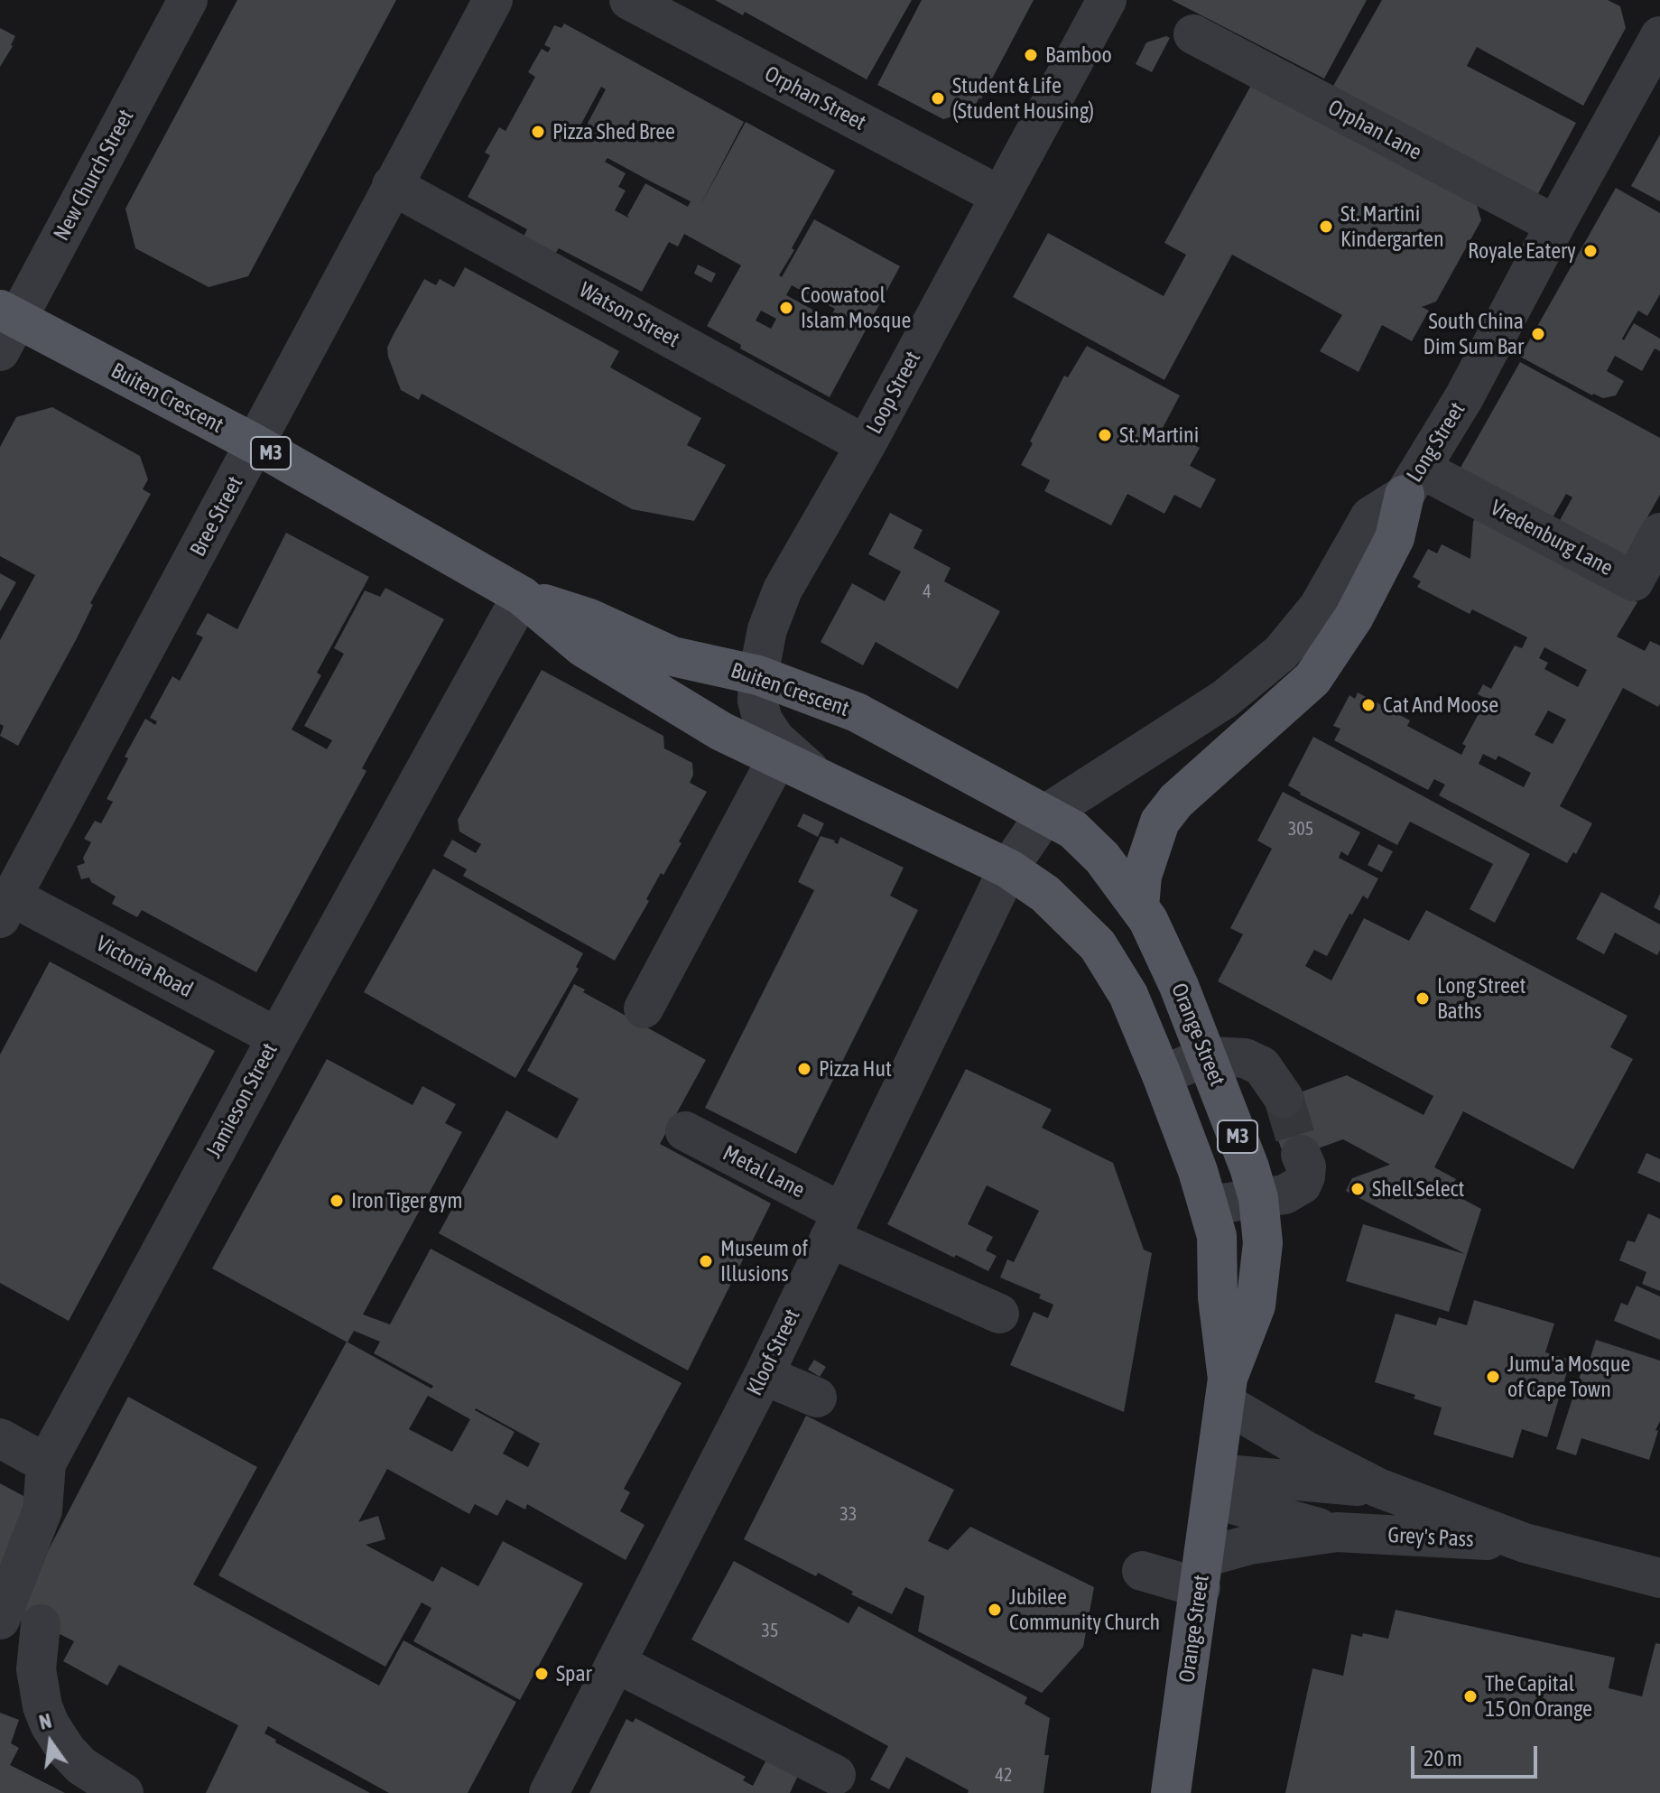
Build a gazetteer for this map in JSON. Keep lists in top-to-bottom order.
{
  "streets": {
    "main road": ["Buiten Crescent", "M3", "Orange Street"],
    "street": [
      "Orphan Street",
      "Orphan Lane",
      "New Church Street",
      "Watson Street",
      "Loop Street",
      "Long Street",
      "Bree Street",
      "Vredenburg Lane",
      "Victoria Road",
      "Jamieson Street",
      "Metal Lane",
      "Kloof Street",
      "Grey's Pass"
    ]
  },
  "crossings": [
    ["Orphan Street", "Loop Street"],
    ["Orphan Lane", "Long Street"],
    ["New Church Street", "Buiten Crescent"],
    ["Watson Street", "Loop Street"],
    ["Watson Street", "Bree Street"],
    ["Loop Street", "Buiten Crescent"],
    ["Buiten Crescent", "Long Street"],
    ["Buiten Crescent", "Bree Street"],
    ["Buiten Crescent", "Orange Street"],
    ["Buiten Crescent", "Jamieson Street"],
    ["Buiten Crescent", "Kloof Street"],
    ["Long Street", "Vredenburg Lane"],
    ["Long Street", "Orange Street"],
    ["Long Street", "Kloof Street"],
    ["Bree Street", "Victoria Road"],
    ["Victoria Road", "Jamieson Street"],
    ["Orange Street", "Kloof Street"],
    ["Orange Street", "Grey's Pass"],
    ["Metal Lane", "Kloof Street"]
  ],
  "places": [
    "Bamboo",
    "Student & Life (Student Housing)",
    "Pizza Shed Bree",
    "St. Martini Kindergarten",
    "Royale Eatery",
    "Coowatool Islam Mosque",
    "South China Dim Sum Bar",
    "St. Martini",
    "Cat And Moose",
    "Long Street Baths",
    "Pizza Hut",
    "Shell Select",
    "Iron Tiger gym",
    "Museum of Illusions",
    "Jumu'a Mosque of Cape Town",
    "Jubilee Community Church",
    "Spar",
    "The Capital 15 On Orange"
  ],
  "house_numbers": [
    "4",
    "305",
    "33",
    "35",
    "42"
  ],
  "scale_bar": "20 m",
  "north": "top"
}
